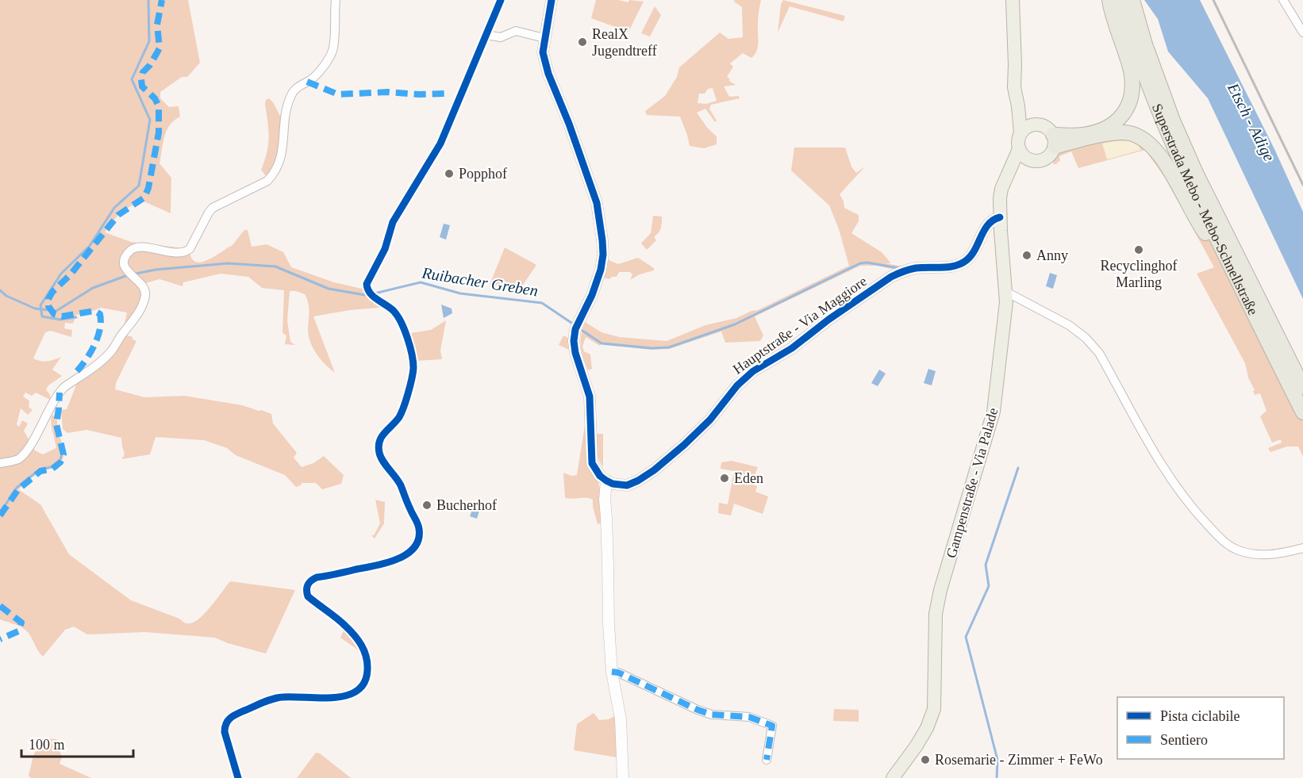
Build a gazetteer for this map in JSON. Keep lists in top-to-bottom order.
{
  "streets": {
    "highway": ["Superstrada Mebo - Mebo-Schnellstraße"],
    "main road": ["Gampenstraße - Via Palade"],
    "street": ["Hauptstraße - Via Maggiore"]
  },
  "crossings": [
    ["Hauptstraße - Via Maggiore", "Gampenstraße - Via Palade"]
  ],
  "water": ["Etsch - Adige", "Ruibacher Greben"],
  "places": [
    "RealX Jugendtreff",
    "Popphof",
    "Recyclinghof Marling",
    "Anny",
    "Eden",
    "Bucherhof",
    "Rosemarie - Zimmer + FeWo"
  ],
  "legend": ["Pista ciclabile", "Sentiero"],
  "scale_bar": "100 m"
}
